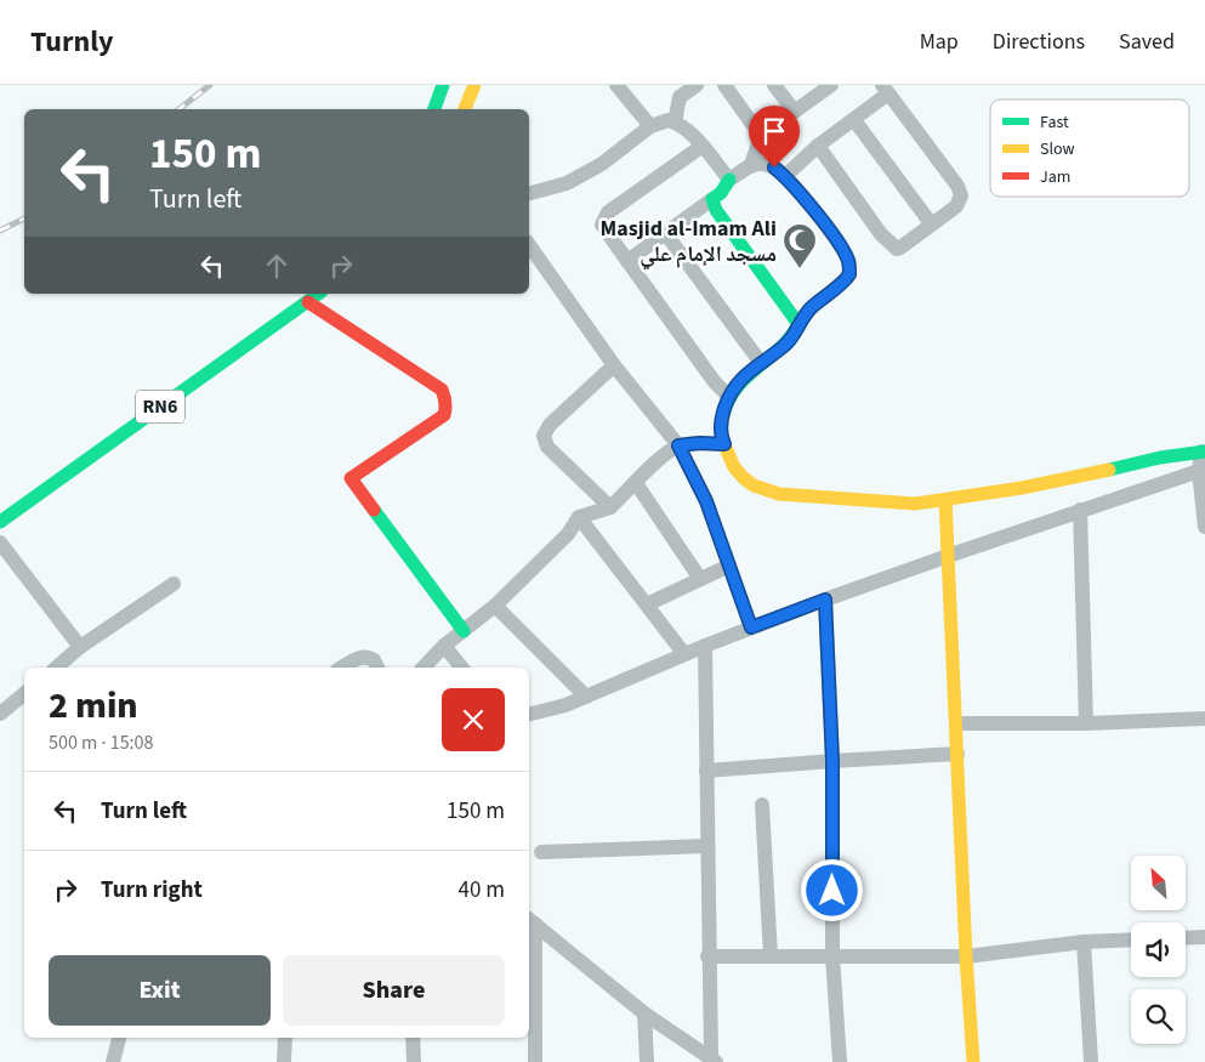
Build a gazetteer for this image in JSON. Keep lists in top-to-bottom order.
{
  "streets": {
    "street": ["RN6"]
  },
  "places": {
    "mosque": ["Masjid al-Imam Ali مسجد الإمام علي"]
  },
  "legend": ["Fast", "Slow", "Jam"],
  "north": "top left",
  "page": {
    "header": "Turnly",
    "nav": ["Map", "Directions", "Saved"],
    "turn": ["150 m", "Turn left"],
    "heading": ["2 min", "500 m · 15:08"],
    "list": [
      {
        "name": "Turn left",
        "value": "150 m"
      },
      {
        "name": "Turn right",
        "value": "40 m"
      }
    ],
    "buttons": ["Exit", "Share"]
  }
}
